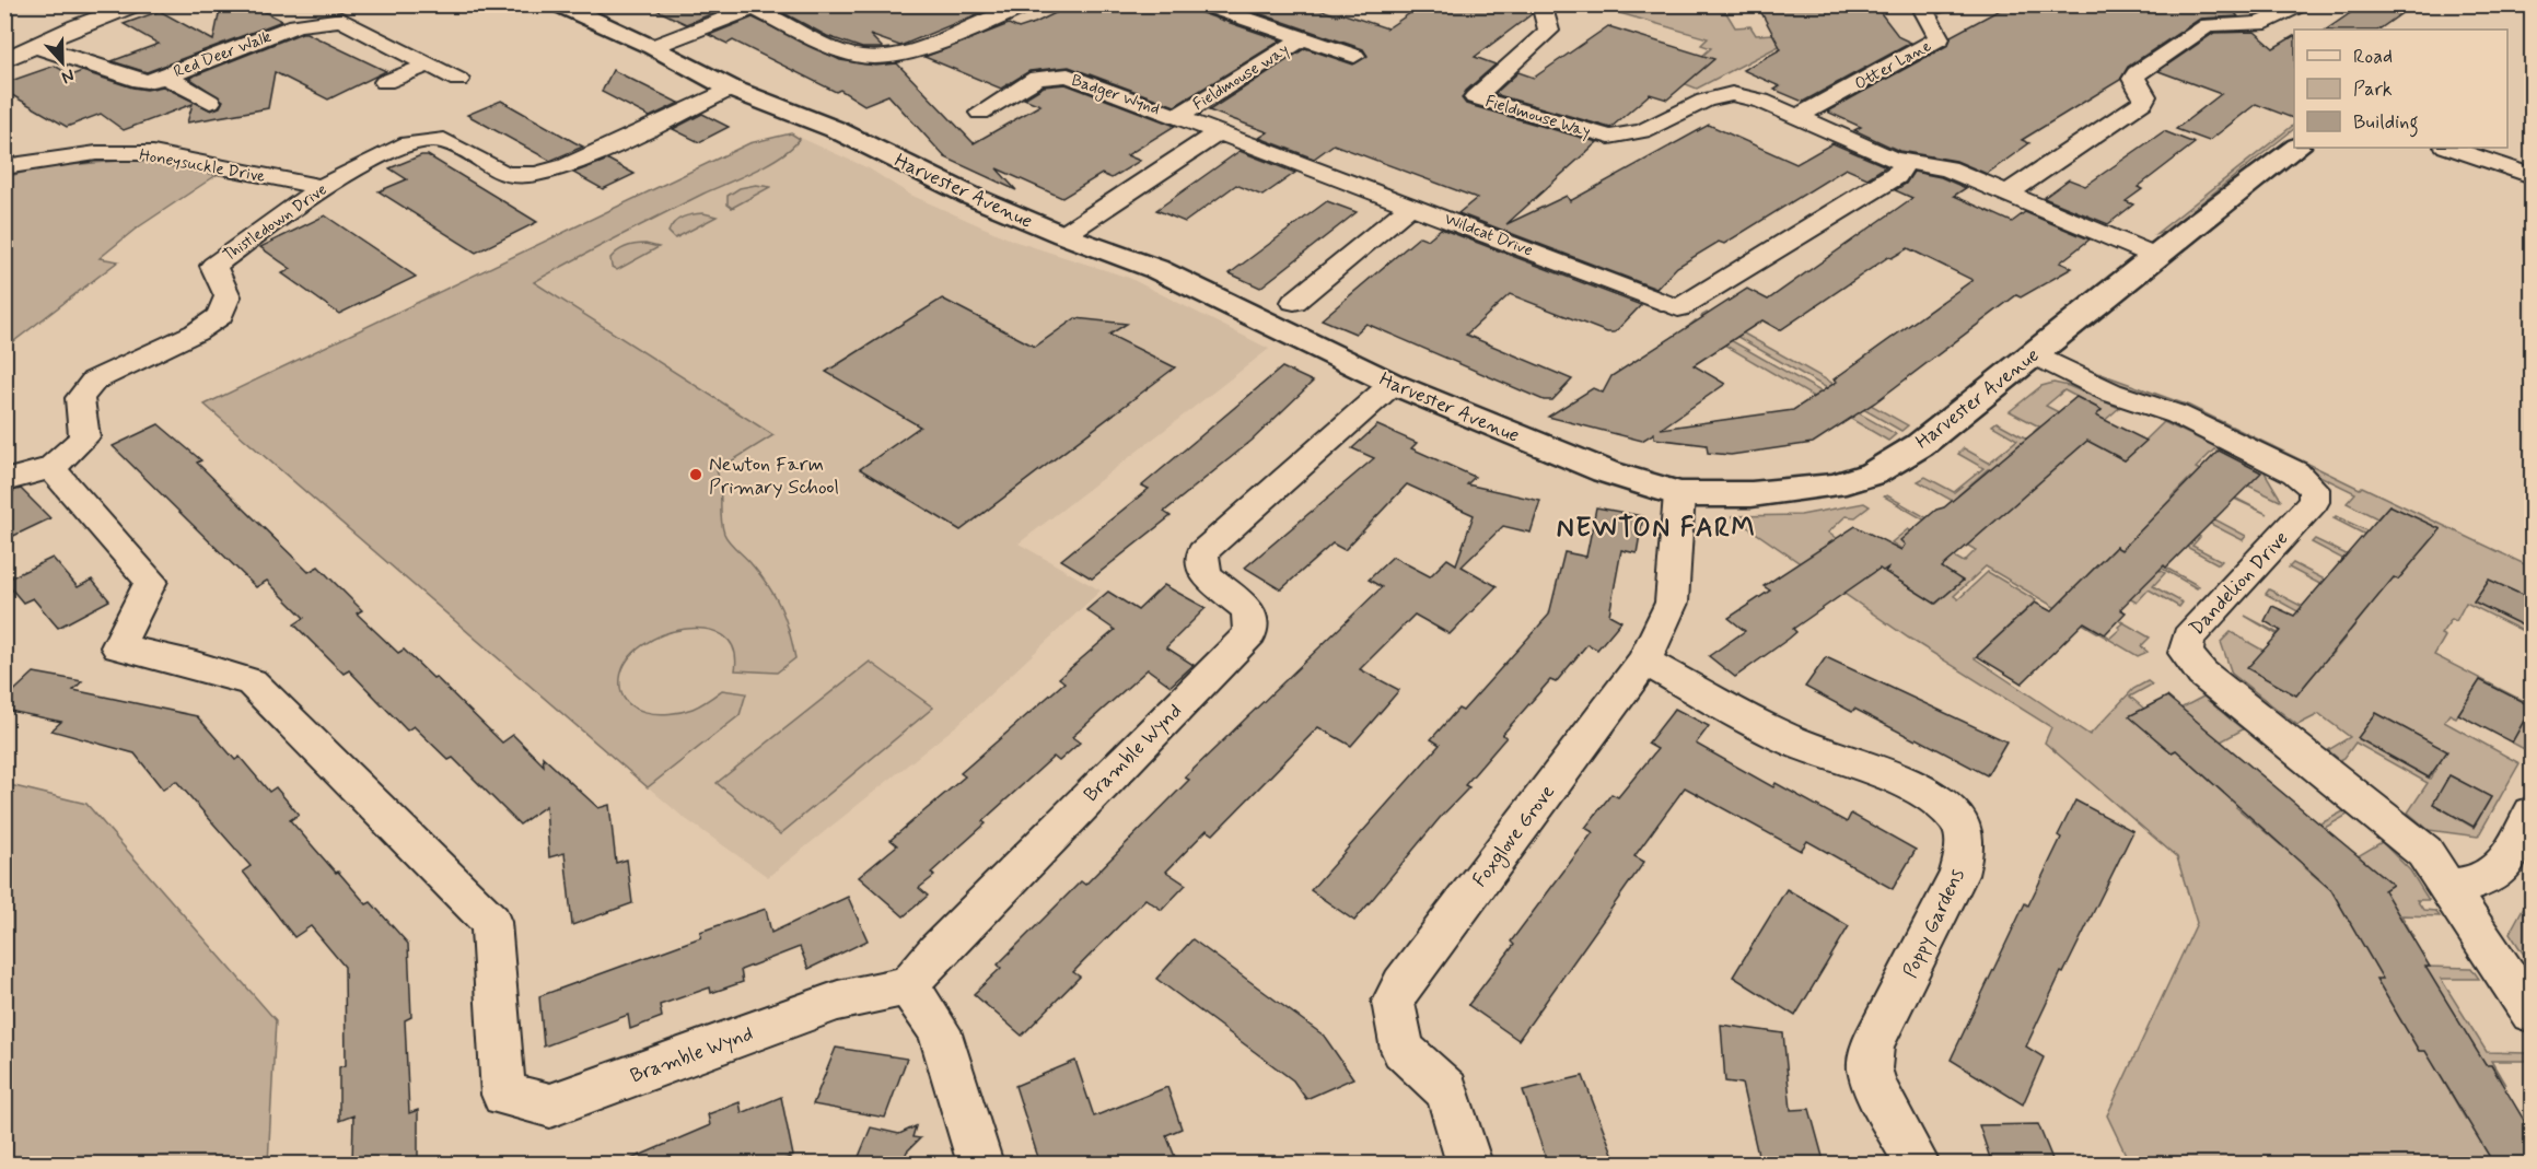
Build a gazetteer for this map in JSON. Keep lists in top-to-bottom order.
{
  "streets": {
    "street": [
      "Red Deer Walk",
      "Otter Lane",
      "Fieldmouse way",
      "Badger Wynd",
      "Fieldmouse Way",
      "Honeysuckle Drive",
      "Harvester Avenue",
      "Thistledown Drive",
      "Wildcat Drive",
      "Dandelion Drive",
      "Bramble Wynd",
      "Foxglove Grove",
      "Poppy Gardens"
    ]
  },
  "crossings": [
    ["Otter Lane", "Fieldmouse Way"],
    ["Fieldmouse way", "Badger Wynd"],
    ["Badger Wynd", "Wildcat Drive"],
    ["Fieldmouse Way", "Harvester Avenue"],
    ["Fieldmouse Way", "Wildcat Drive"],
    ["Honeysuckle Drive", "Thistledown Drive"],
    ["Harvester Avenue", "Thistledown Drive"],
    ["Harvester Avenue", "Dandelion Drive"],
    ["Harvester Avenue", "Bramble Wynd"],
    ["Harvester Avenue", "Foxglove Grove"],
    ["Thistledown Drive", "Bramble Wynd"],
    ["Foxglove Grove", "Poppy Gardens"]
  ],
  "districts": ["NEWTON FARM"],
  "places": ["Newton Farm Primary School"],
  "legend": ["Road", "Park", "Building"],
  "north": "bottom"
}
